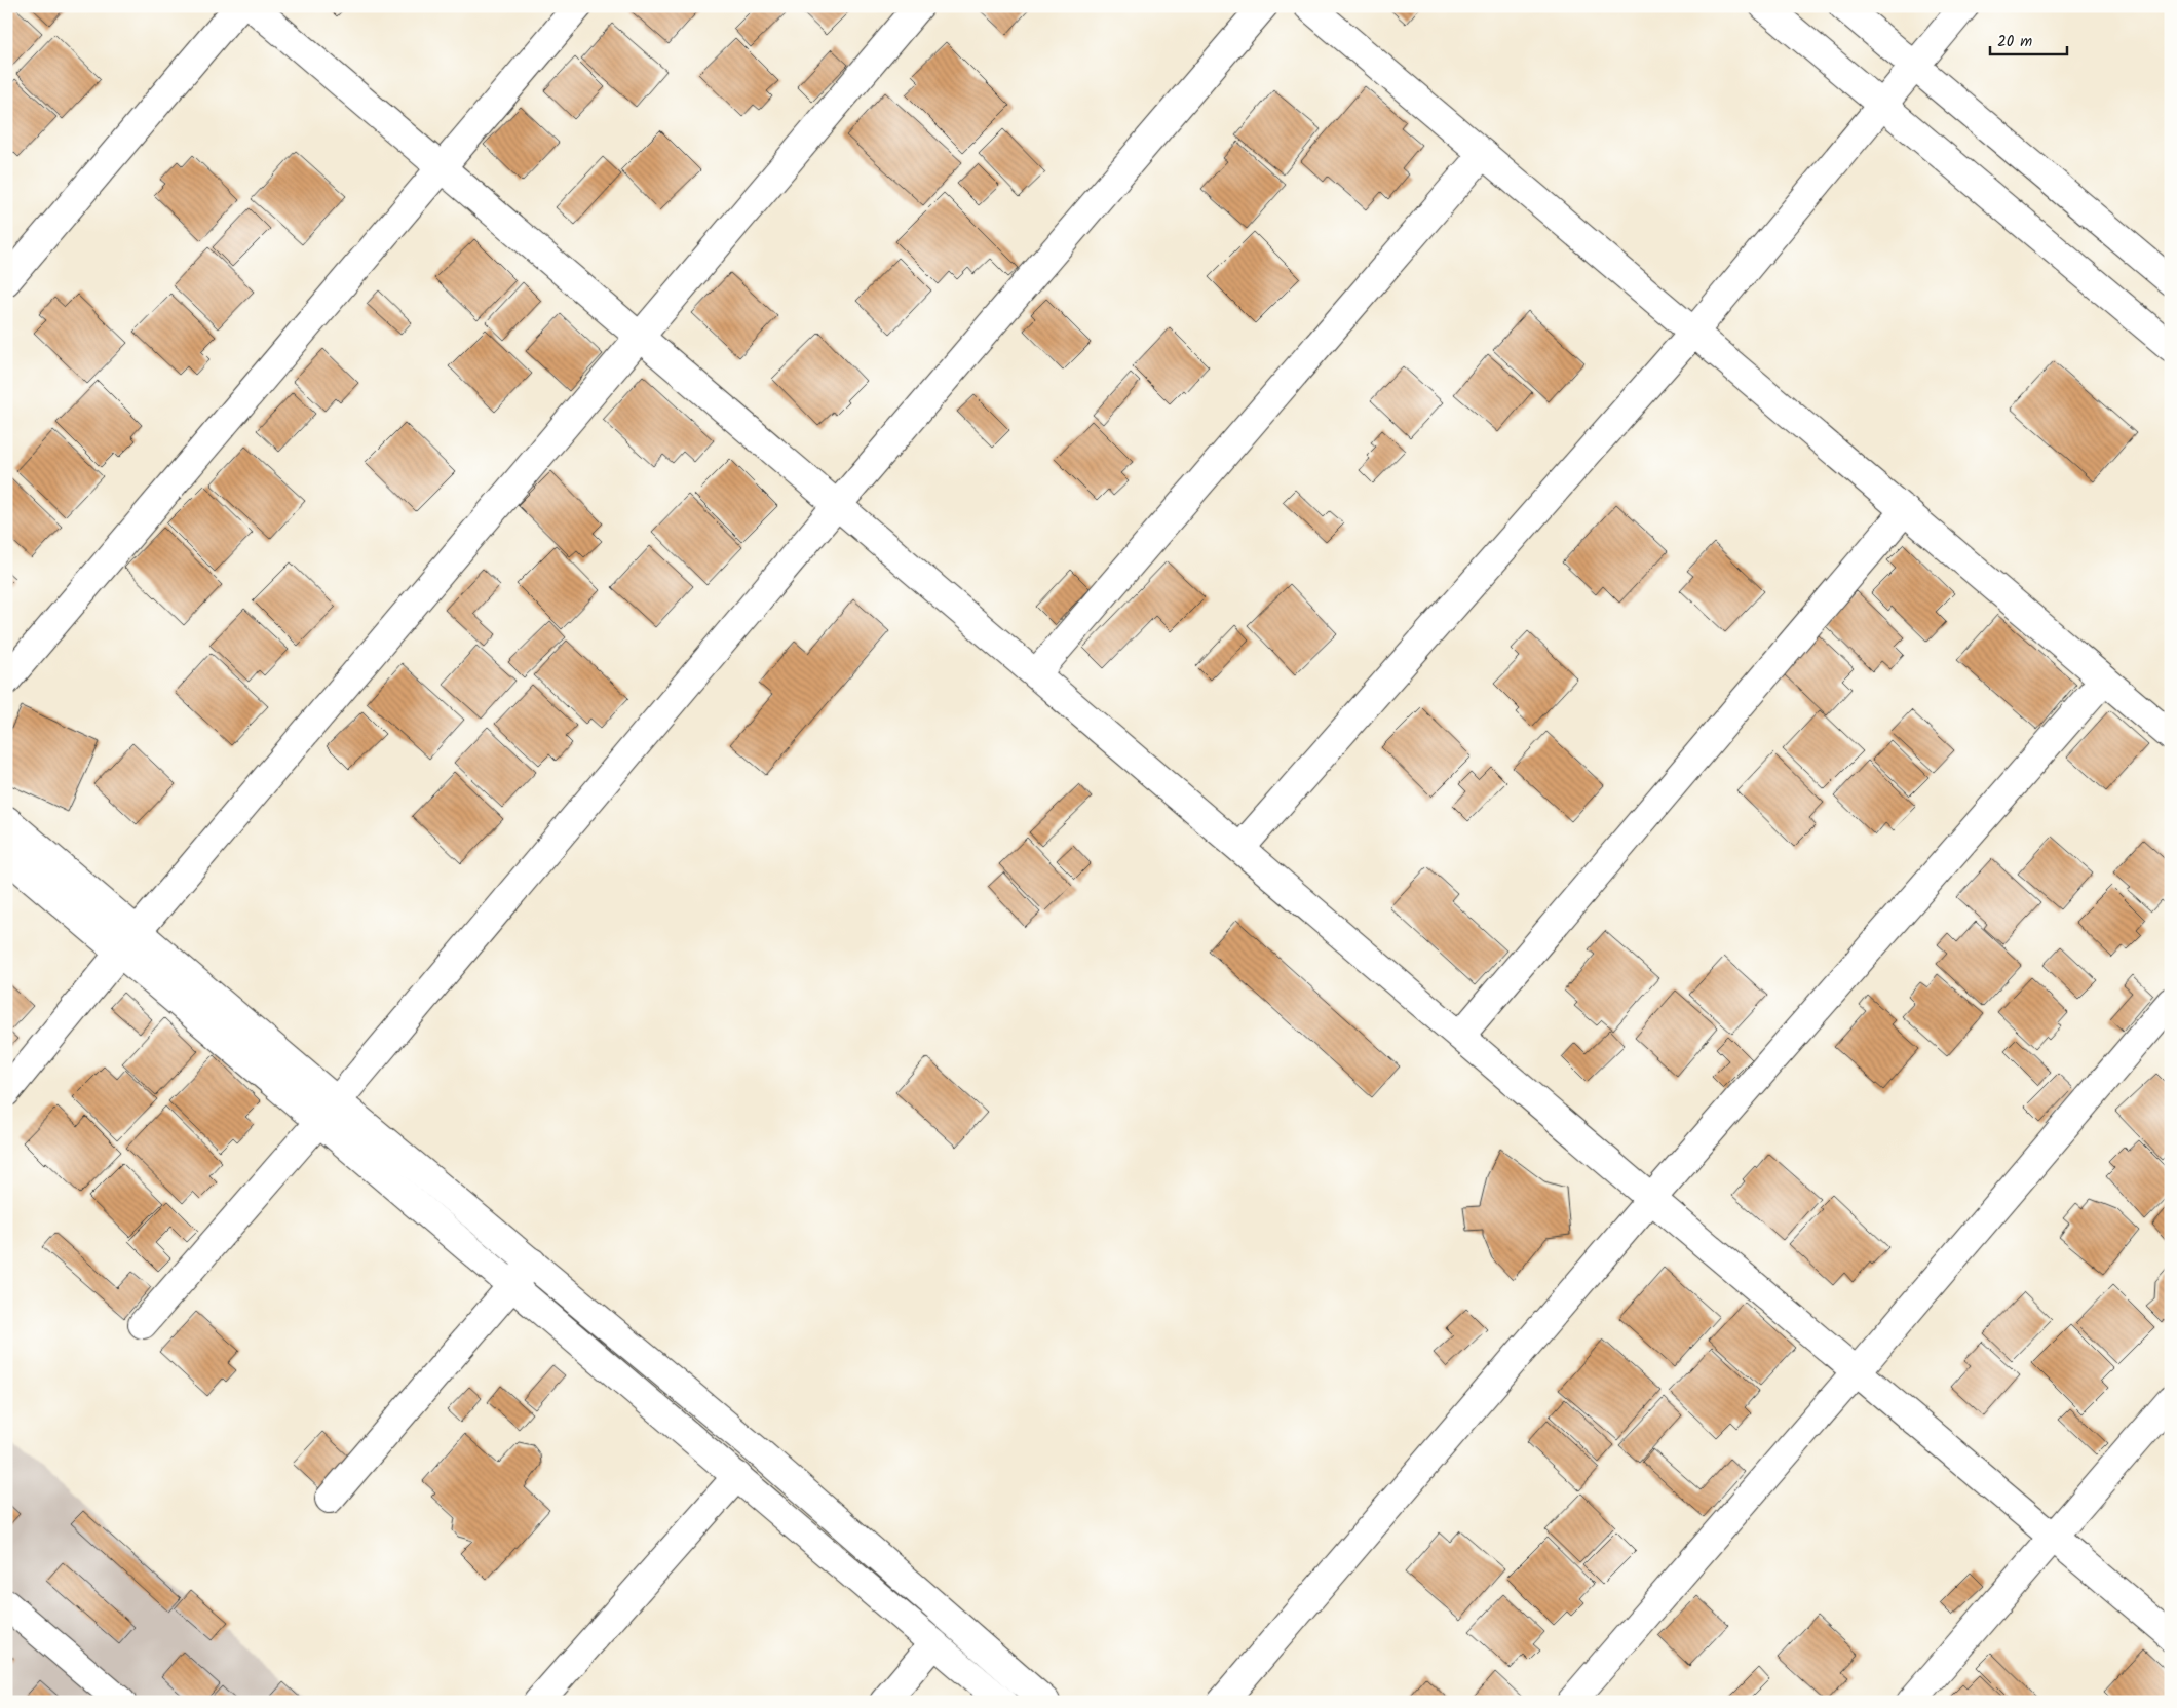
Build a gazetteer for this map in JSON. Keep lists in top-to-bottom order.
{
  "scale_bar": "20 m"
}
